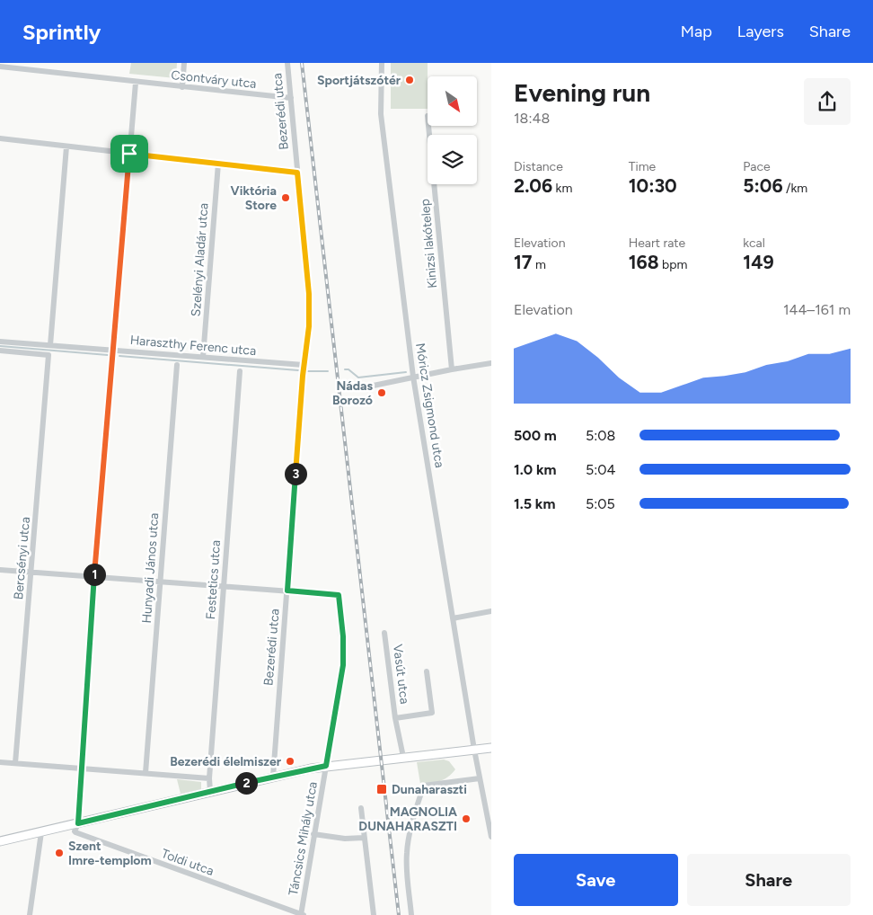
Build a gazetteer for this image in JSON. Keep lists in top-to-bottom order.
{
  "streets": {
    "street": [
      "Csontváry utca",
      "Bezerédi utca",
      "Kinizsi lakótelep",
      "Szelényi Aladár utca",
      "Haraszthy Ferenc utca",
      "Móricz Zsigmond utca",
      "Bercsényi utca",
      "Hunyadi János utca",
      "Festetics utca",
      "Vasút utca",
      "Táncsics Mihály utca",
      "Toldi utca"
    ]
  },
  "crossings": [
    ["Csontváry utca", "Bezerédi utca"],
    ["Bezerédi utca", "Haraszthy Ferenc utca"],
    ["Bezerédi utca", "Táncsics Mihály utca"],
    ["Szelényi Aladár utca", "Haraszthy Ferenc utca"],
    ["Táncsics Mihály utca", "Toldi utca"]
  ],
  "places": {
    "other": [
      "Sportjátszótér",
      "Viktória Store",
      "Nádas Borozó",
      "Bezerédi élelmiszer",
      "MAGNOLIA DUNAHARASZTI",
      "Szent Imre-templom"
    ],
    "transit": ["Dunaharaszti"]
  },
  "north": "bottom right",
  "page": {
    "header": "Sprintly",
    "nav": ["Map", "Layers", "Share"],
    "heading": ["Evening run", "18:48"],
    "stats": [
      ["Distance", "2.06 km"],
      ["Time", "10:30"],
      ["Pace", "5:06 /km"],
      ["Elevation", "17 m"],
      ["Heart rate", "168 bpm"],
      ["kcal", "149"]
    ],
    "chart": ["Elevation", "144–161 m"],
    "list": [
      {
        "name": "500 m",
        "note": "5:08"
      },
      {
        "name": "1.0 km",
        "note": "5:04"
      },
      {
        "name": "1.5 km",
        "note": "5:05"
      }
    ],
    "pins": ["3", "1", "2"],
    "buttons": ["Save", "Share"]
  }
}
